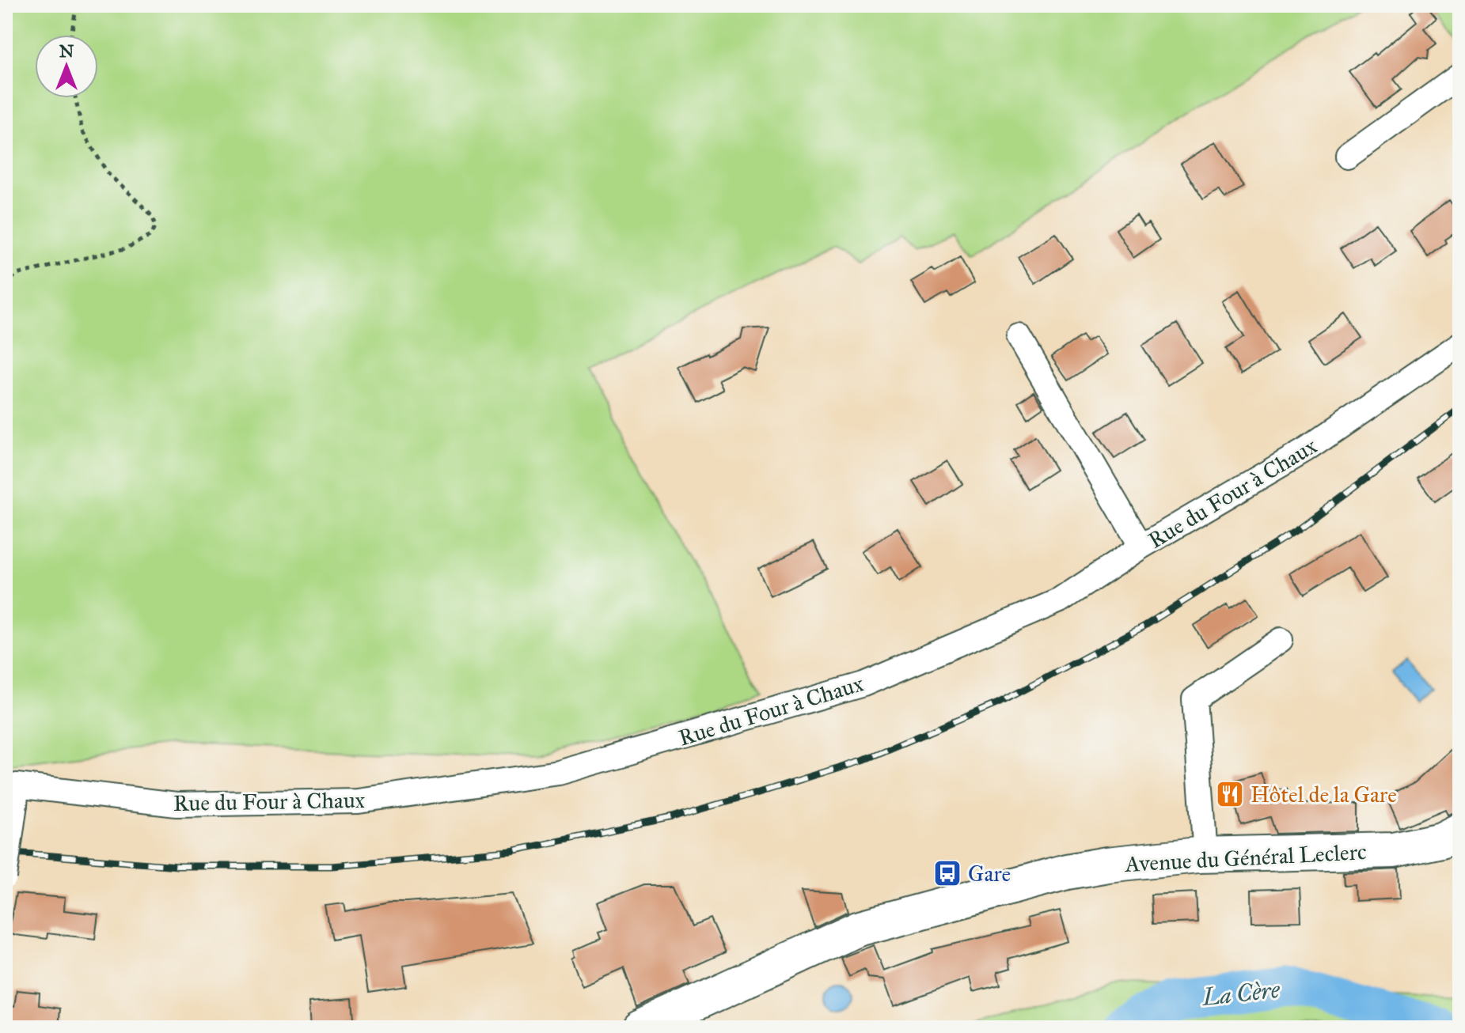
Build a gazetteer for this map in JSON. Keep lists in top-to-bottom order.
{
  "streets": {
    "street": ["Rue du Four à Chaux", "Avenue du Général Leclerc"]
  },
  "water": ["La Cère"],
  "places": {
    "restaurant": ["Hôtel de la Gare"],
    "bus stop": ["Gare"]
  },
  "north": "top"
}
